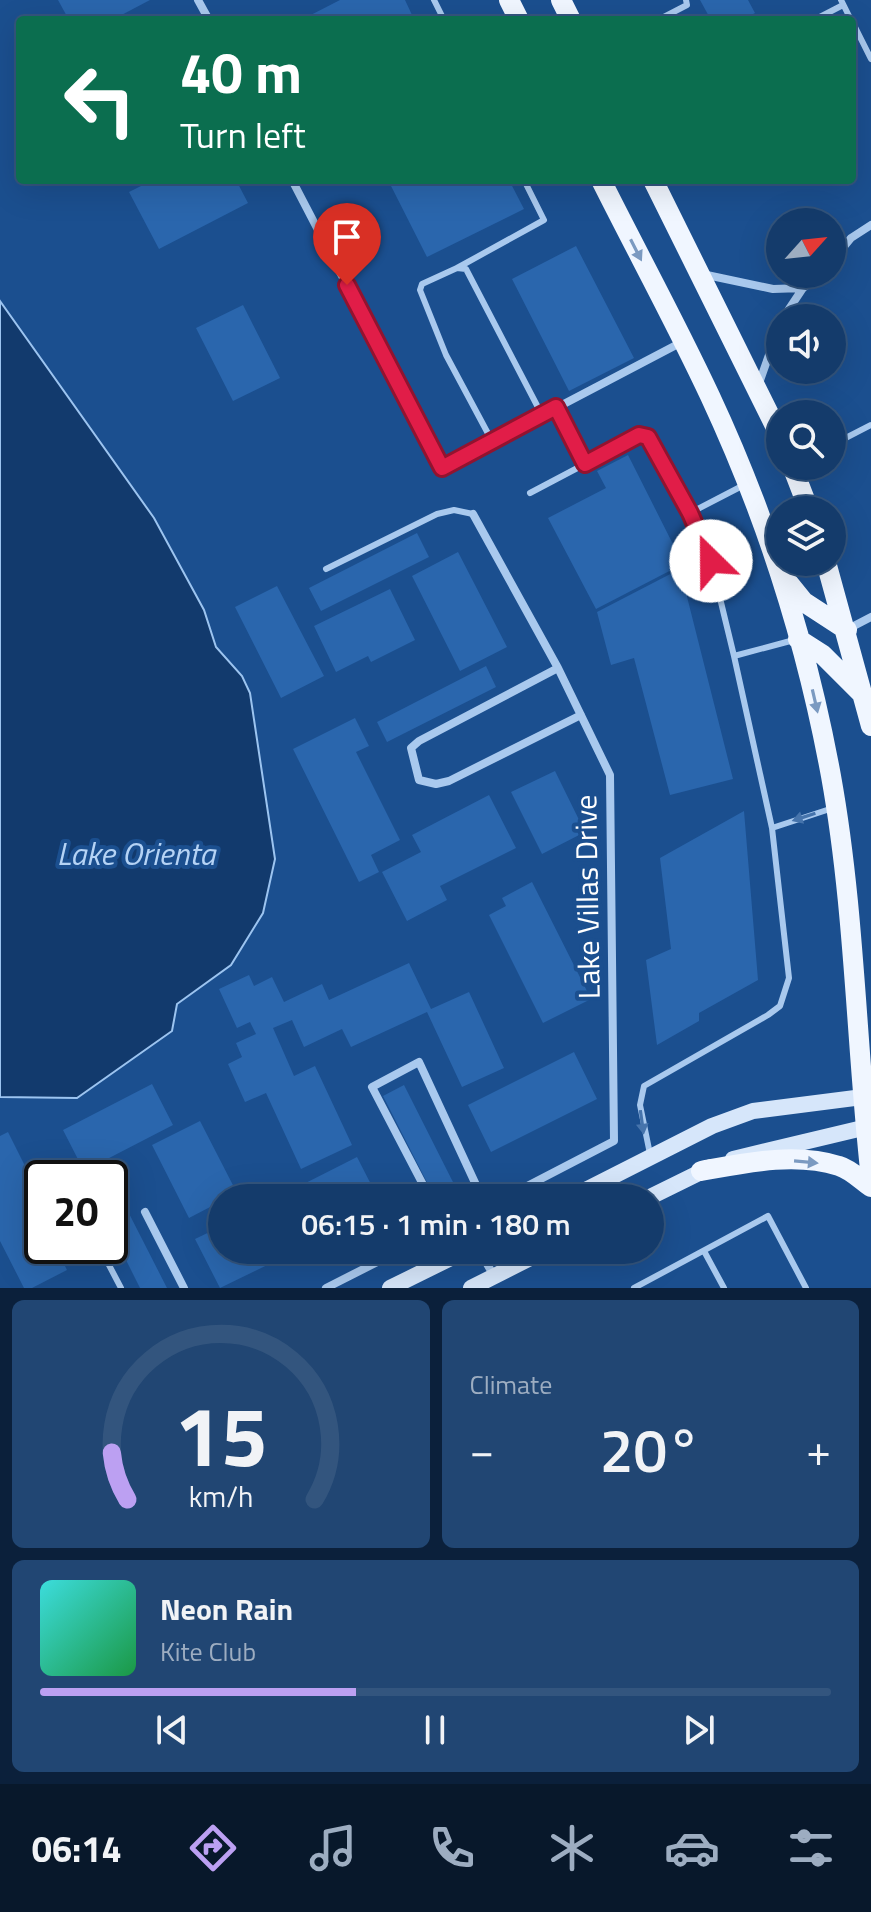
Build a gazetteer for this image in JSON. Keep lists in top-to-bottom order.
{
  "streets": {
    "street": ["Lake Villas Drive"]
  },
  "water": ["Lake Orienta"],
  "north": "top right",
  "page": {
    "turn": ["40 m", "Turn left"],
    "limit": "20",
    "trip": "06:15 · 1 min · 180 m",
    "tile": "Climate",
    "heat": ["−", "20°", "+"],
    "song": ["Neon Rain", "Kite Club"],
    "tabs": "06:14",
    "gauge": ["15", "km/h"]
  }
}
